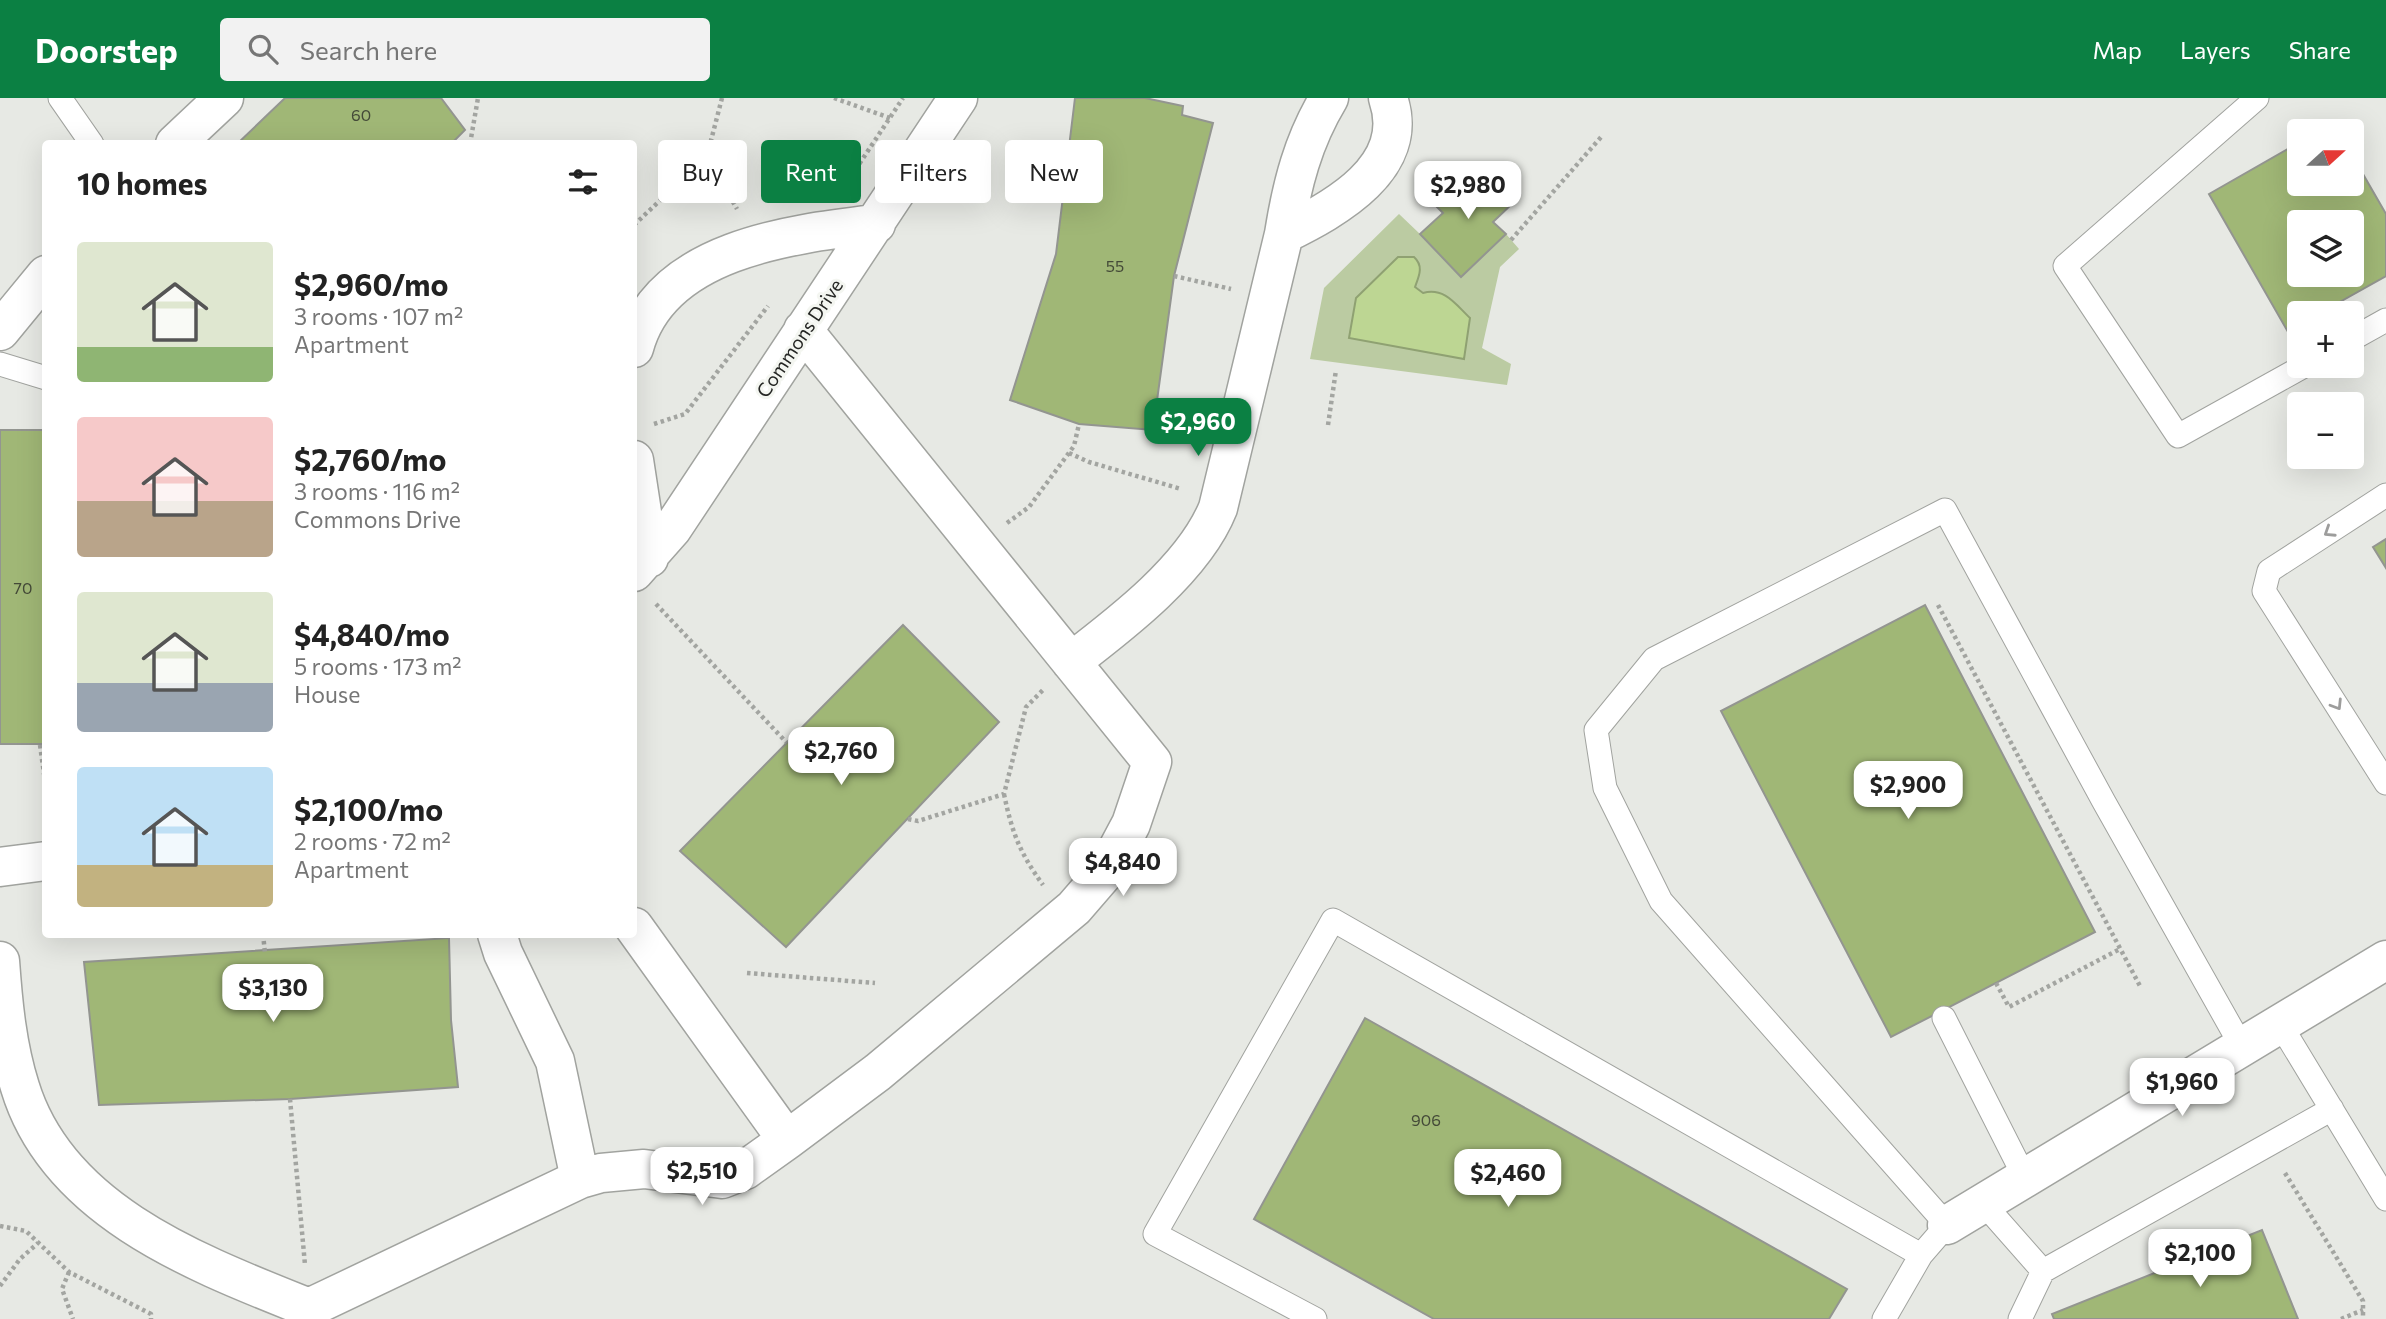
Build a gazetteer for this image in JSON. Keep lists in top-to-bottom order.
{
  "streets": {
    "street": ["Commons Drive"]
  },
  "house_numbers": [
    "60",
    "55",
    "70",
    "906"
  ],
  "north": "right",
  "page": {
    "header": "Doorstep",
    "search": "Search here",
    "nav": ["Map", "Layers", "Share"],
    "map_buttons": ["+", "−"],
    "chip": [
      "Buy",
      "Rent",
      "Filters",
      "New"
    ],
    "heading": "10 homes",
    "price": [
      "$2,980",
      "$2,960",
      "$2,760",
      "$2,900",
      "$4,840",
      "$3,130",
      "$1,960",
      "$2,510",
      "$2,460",
      "$2,100"
    ],
    "list": [
      {
        "name": "$2,960/mo",
        "note": "3 rooms · 107 m² · Apartment"
      },
      {
        "name": "$2,760/mo",
        "note": "3 rooms · 116 m² · Commons Drive"
      },
      {
        "name": "$4,840/mo",
        "note": "5 rooms · 173 m² · House"
      },
      {
        "name": "$2,100/mo",
        "note": "2 rooms · 72 m² · Apartment"
      }
    ]
  }
}
